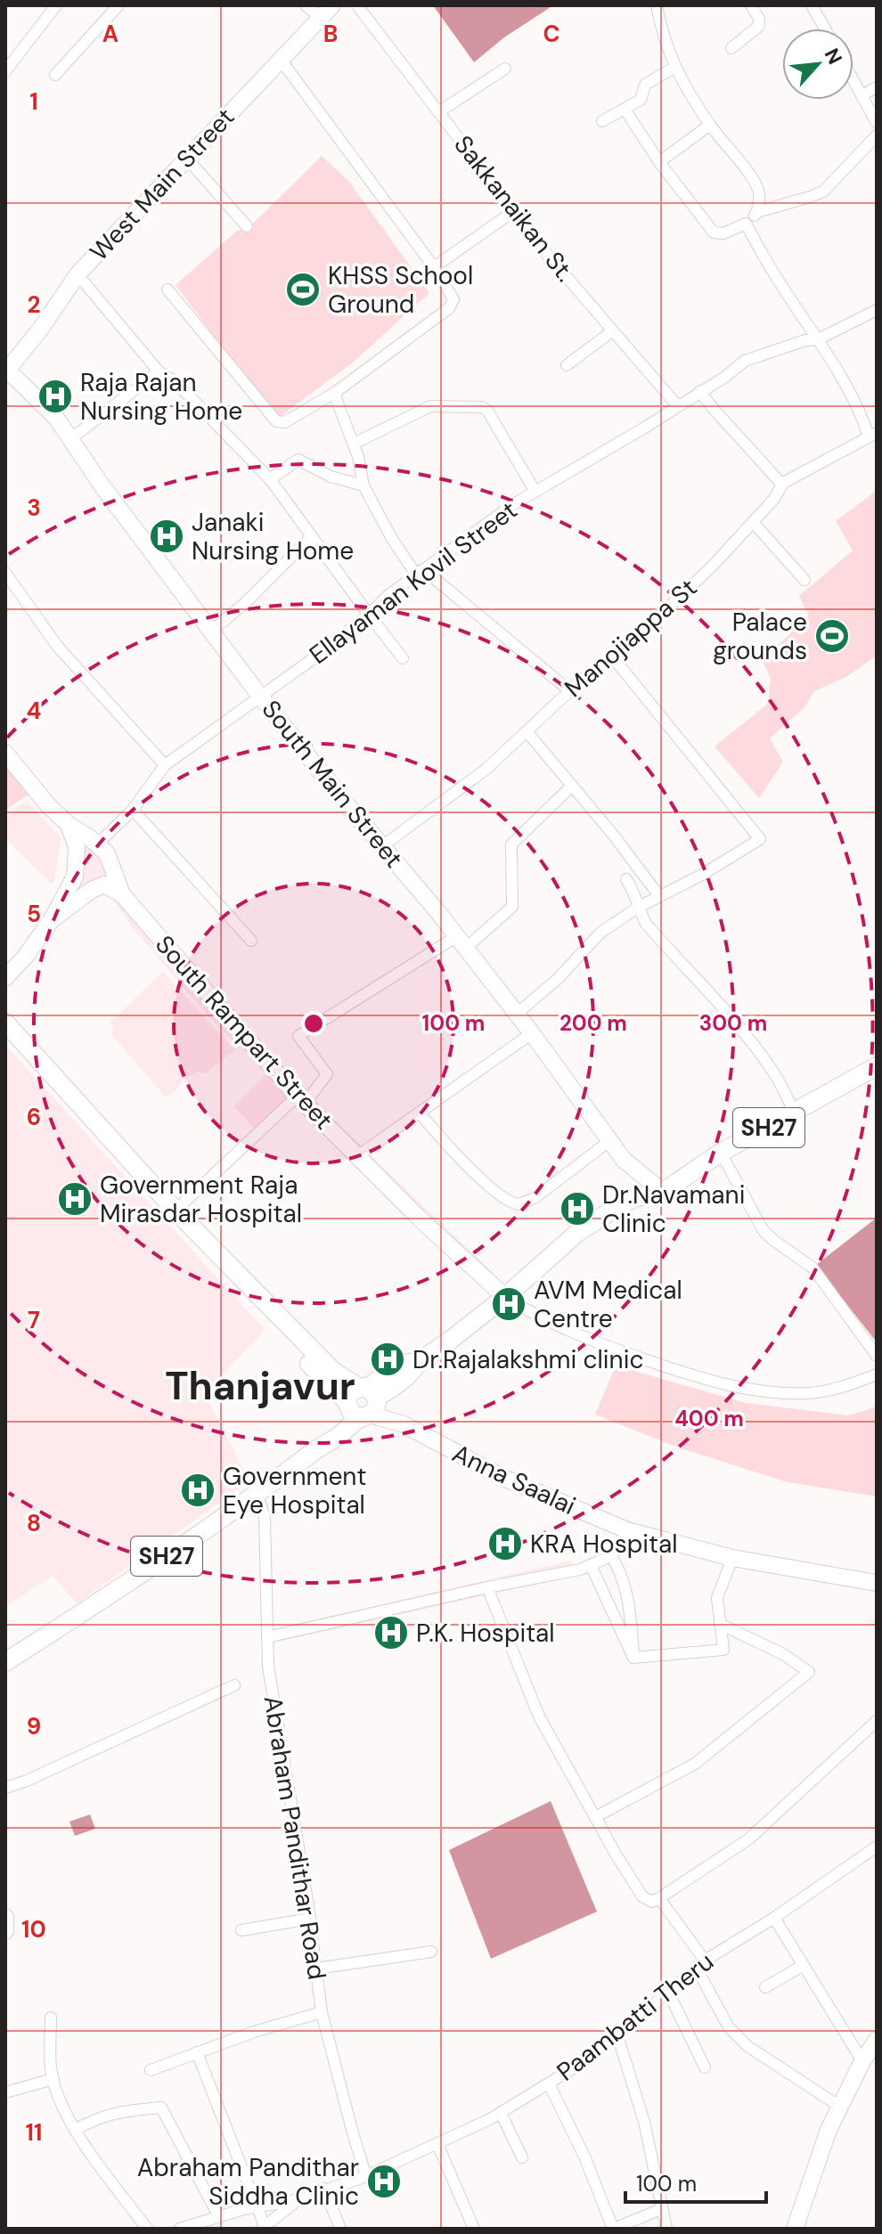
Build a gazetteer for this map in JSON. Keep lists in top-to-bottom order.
{
  "streets": {
    "main road": ["SH27"],
    "street": [
      "West Main Street",
      "Sakkanaikan St.",
      "Ellayaman Kovil Street",
      "Manojiappa St",
      "South Main Street",
      "South Rampart Street",
      "Anna Saalai",
      "Abraham Pandithar Road",
      "Paambatti Theru"
    ]
  },
  "crossings": [
    ["West Main Street", "South Main Street"],
    ["Sakkanaikan St.", "Ellayaman Kovil Street"],
    ["Ellayaman Kovil Street", "South Main Street"],
    ["Ellayaman Kovil Street", "South Rampart Street"],
    ["Manojiappa St", "South Main Street"],
    ["South Main Street", "SH27"],
    ["South Rampart Street", "SH27"],
    ["SH27", "Anna Saalai"],
    ["SH27", "Abraham Pandithar Road"],
    ["Abraham Pandithar Road", "Paambatti Theru"]
  ],
  "districts": ["Thanjavur"],
  "places": {
    "sports": ["KHSS School Ground", "Palace grounds"],
    "hospital": [
      "Raja Rajan Nursing Home",
      "Janaki Nursing Home",
      "Government Raja Mirasdar Hospital",
      "Dr.Navamani Clinic",
      "AVM Medical Centre",
      "Dr.Rajalakshmi clinic",
      "Government Eye Hospital",
      "KRA Hospital",
      "P.K. Hospital",
      "Abraham Pandithar Siddha Clinic"
    ]
  },
  "scale_bar": "100 m",
  "north": "top right",
  "grid": {
    "columns": ["A", "B", "C"],
    "rows": [
      "1",
      "2",
      "3",
      "4",
      "5",
      "6",
      "7",
      "8",
      "9",
      "10",
      "11"
    ]
  },
  "rings": [
    "100 m",
    "200 m",
    "300 m",
    "400 m"
  ]
}
